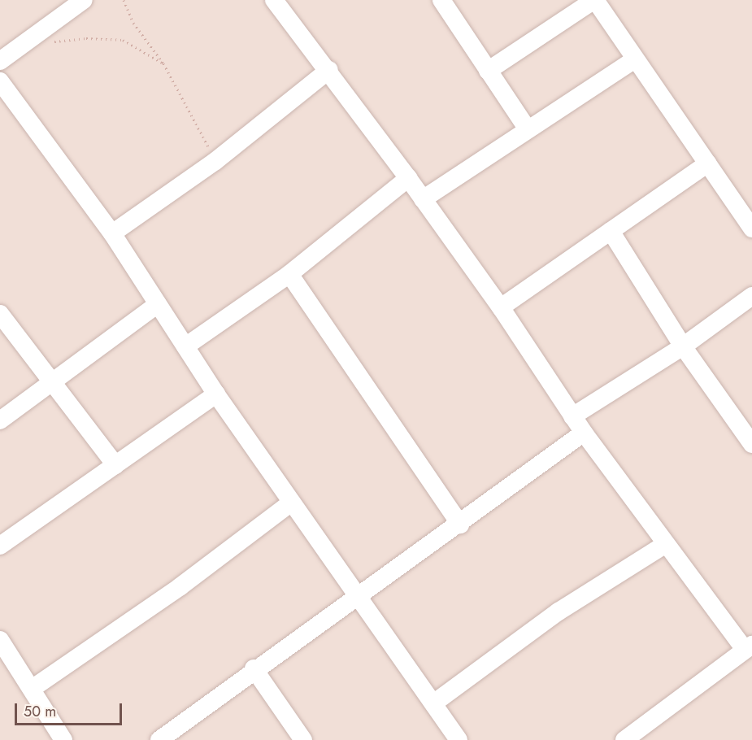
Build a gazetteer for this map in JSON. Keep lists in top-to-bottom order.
{
  "scale_bar": "50 m"
}
